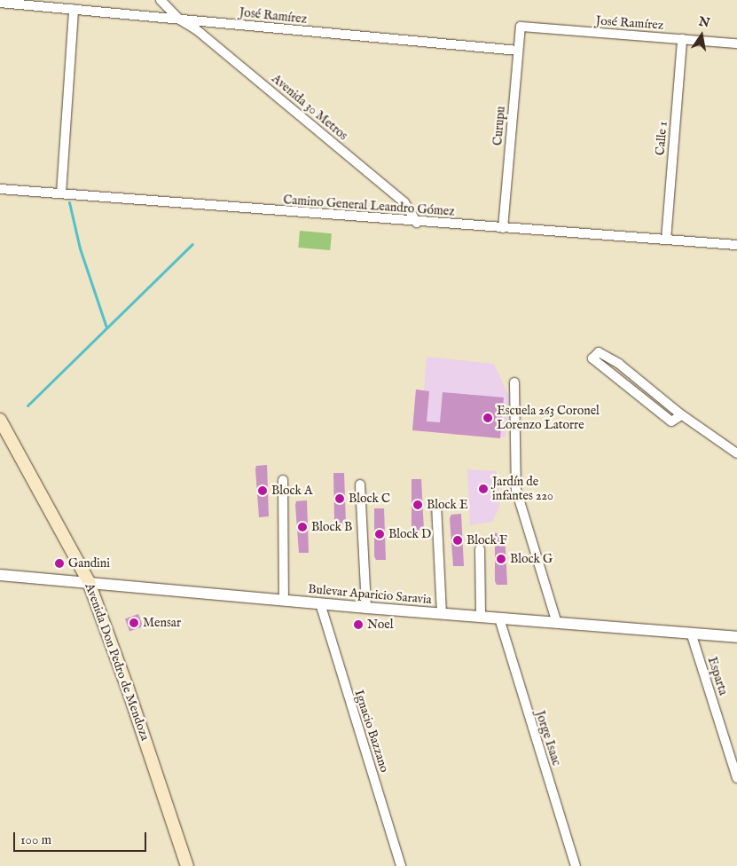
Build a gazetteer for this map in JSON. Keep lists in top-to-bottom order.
{
  "streets": {
    "main road": ["Avenida Don Pedro de Mendoza"],
    "street": [
      "José Ramírez",
      "Avenida 30 Metros",
      "Curupu",
      "Calle 1",
      "Camino General Leandro Gómez",
      "Bulevar Aparicio Saravia",
      "Esparta",
      "Ignacio Bazzano",
      "Jorge Isaac"
    ]
  },
  "crossings": [
    ["José Ramírez", "Avenida 30 Metros"],
    ["José Ramírez", "Curupu"],
    ["José Ramírez", "Calle 1"],
    ["Avenida 30 Metros", "Camino General Leandro Gómez"],
    ["Curupu", "Camino General Leandro Gómez"],
    ["Calle 1", "Camino General Leandro Gómez"],
    ["Bulevar Aparicio Saravia", "Avenida Don Pedro de Mendoza"],
    ["Bulevar Aparicio Saravia", "Esparta"],
    ["Bulevar Aparicio Saravia", "Ignacio Bazzano"],
    ["Bulevar Aparicio Saravia", "Jorge Isaac"]
  ],
  "places": [
    "Escuela 263 Coronel Lorenzo Latorre",
    "Jardín de infantes 220",
    "Block A",
    "Block C",
    "Block E",
    "Block B",
    "Block D",
    "Block F",
    "Block G",
    "Gandini",
    "Mensar",
    "Noel"
  ],
  "scale_bar": "100 m",
  "north": "top"
}
